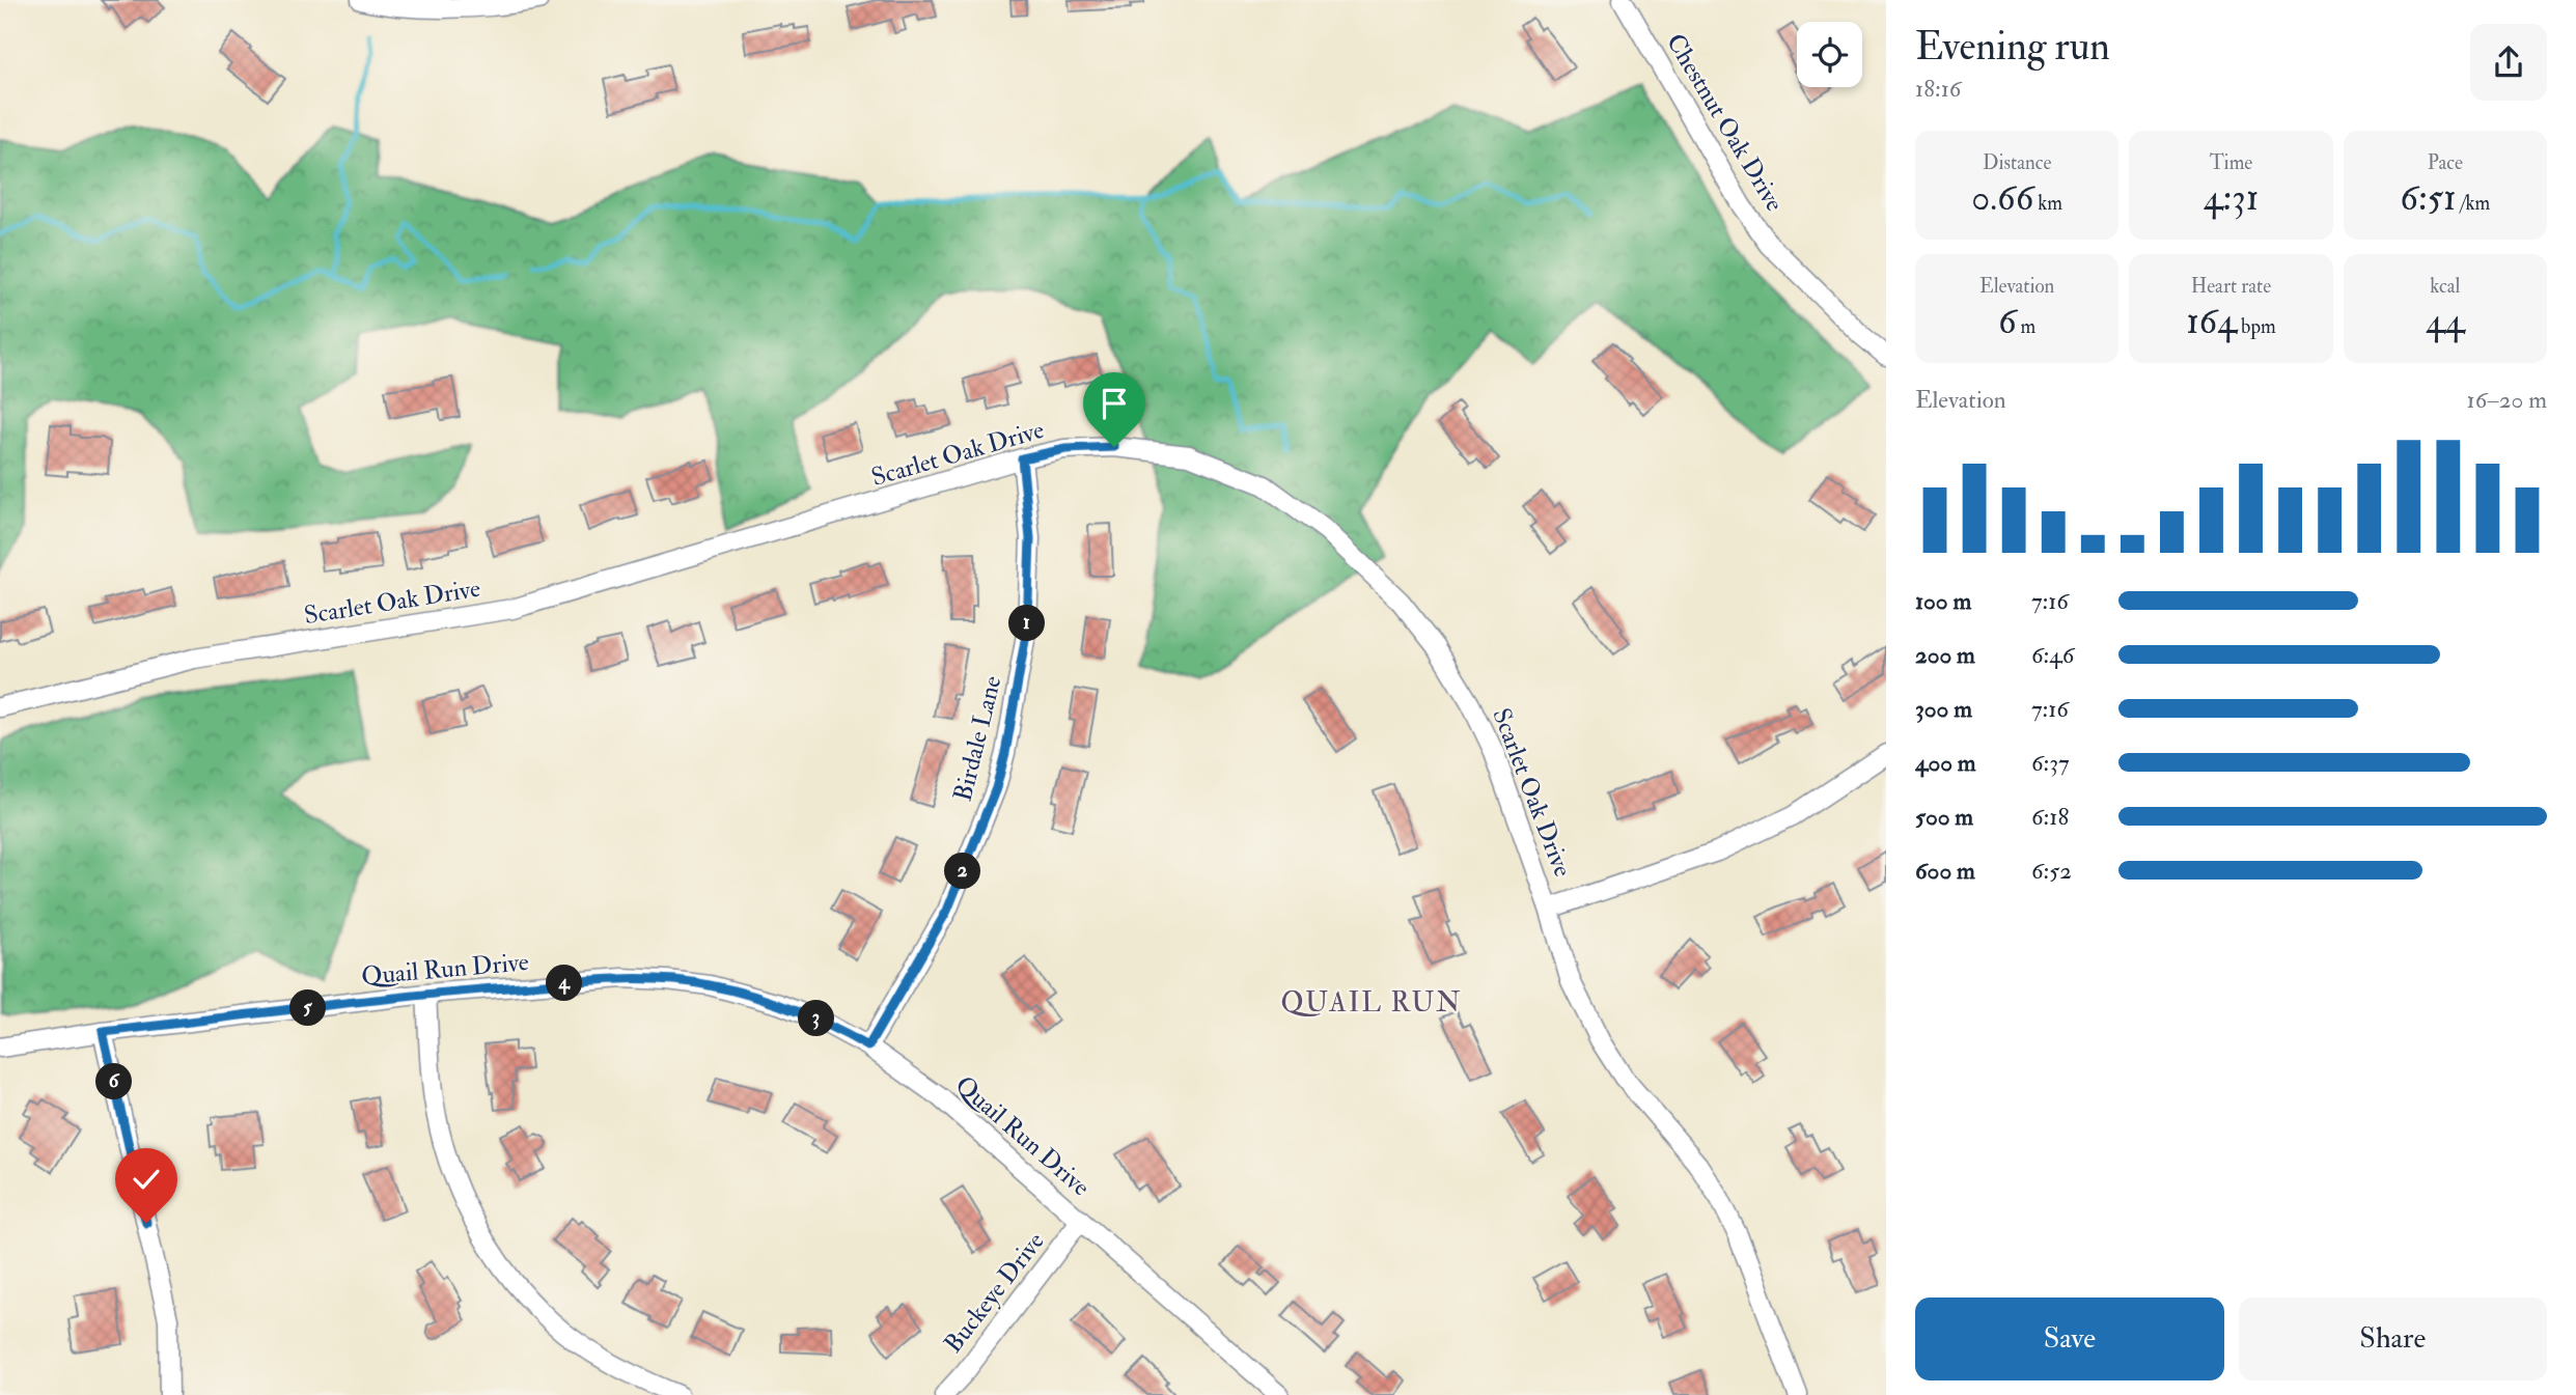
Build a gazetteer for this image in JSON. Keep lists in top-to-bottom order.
{
  "streets": {
    "street": [
      "Chestnut Oak Drive",
      "Scarlet Oak Drive",
      "Birdale Lane",
      "Quail Run Drive",
      "Buckeye Drive"
    ]
  },
  "crossings": [
    ["Scarlet Oak Drive", "Birdale Lane"],
    ["Birdale Lane", "Quail Run Drive"],
    ["Quail Run Drive", "Buckeye Drive"]
  ],
  "districts": ["QUAIL RUN"],
  "page": {
    "heading": ["Evening run", "18:16"],
    "stats": [
      ["Distance", "0.66 km"],
      ["Time", "4:31"],
      ["Pace", "6:51 /km"],
      ["Elevation", "6 m"],
      ["Heart rate", "164 bpm"],
      ["kcal", "44"]
    ],
    "chart": ["Elevation", "16–20 m"],
    "list": [
      {
        "name": "100 m",
        "note": "7:16"
      },
      {
        "name": "200 m",
        "note": "6:46"
      },
      {
        "name": "300 m",
        "note": "7:16"
      },
      {
        "name": "400 m",
        "note": "6:37"
      },
      {
        "name": "500 m",
        "note": "6:18"
      },
      {
        "name": "600 m",
        "note": "6:52"
      }
    ],
    "pins": [
      "1",
      "2",
      "4",
      "5",
      "3",
      "6"
    ],
    "buttons": ["Save", "Share"]
  }
}
